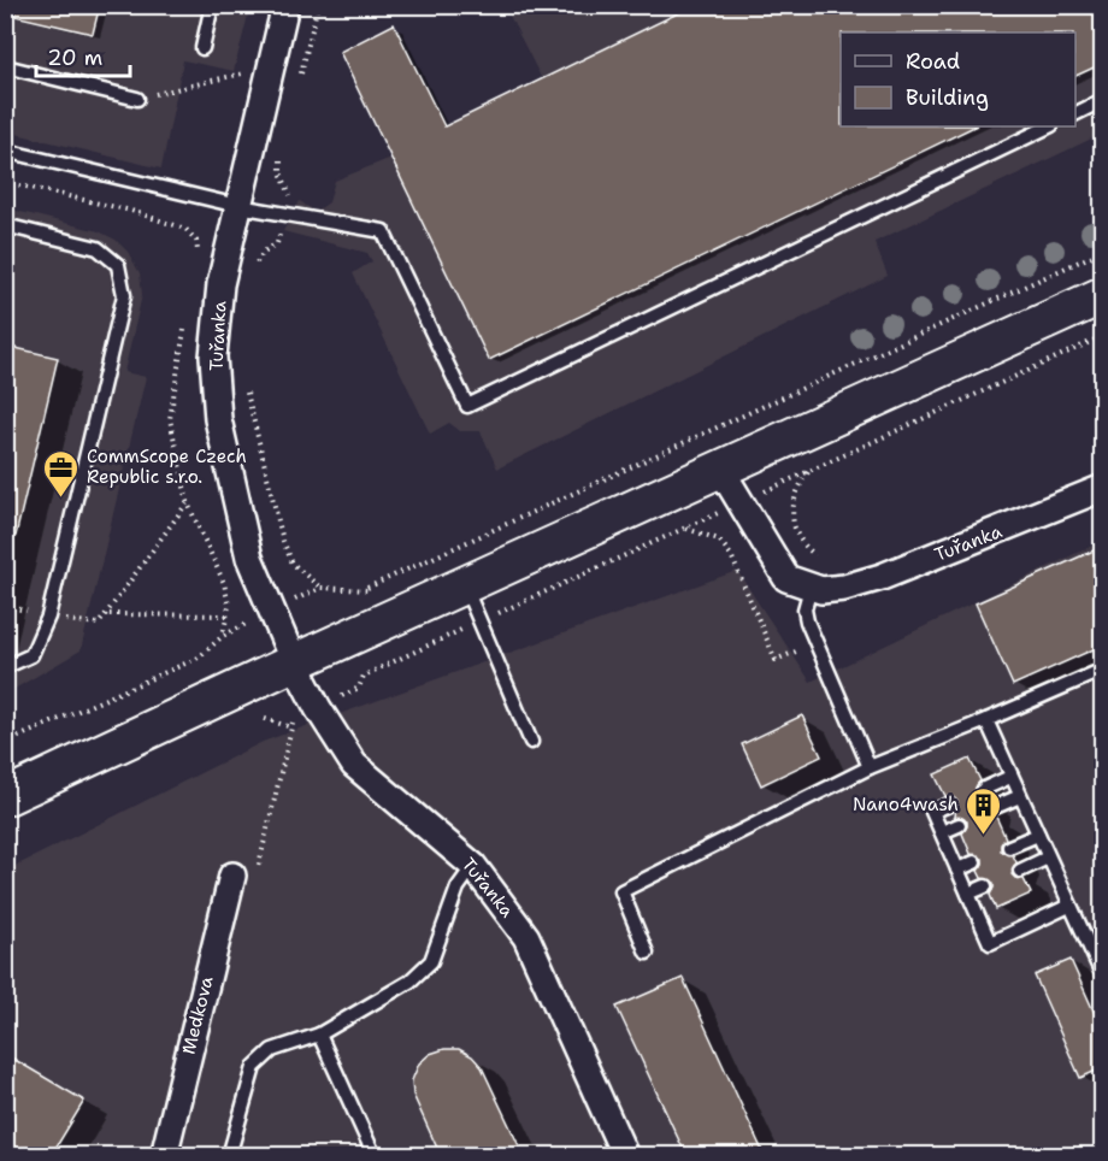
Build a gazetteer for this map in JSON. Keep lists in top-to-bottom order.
{
  "streets": {
    "street": ["Tuřanka", "Medkova"]
  },
  "places": {
    "office": ["CommScope Czech Republic s.r.o."],
    "building": ["Nano4wash"]
  },
  "legend": ["Road", "Building"],
  "scale_bar": "20 m"
}
